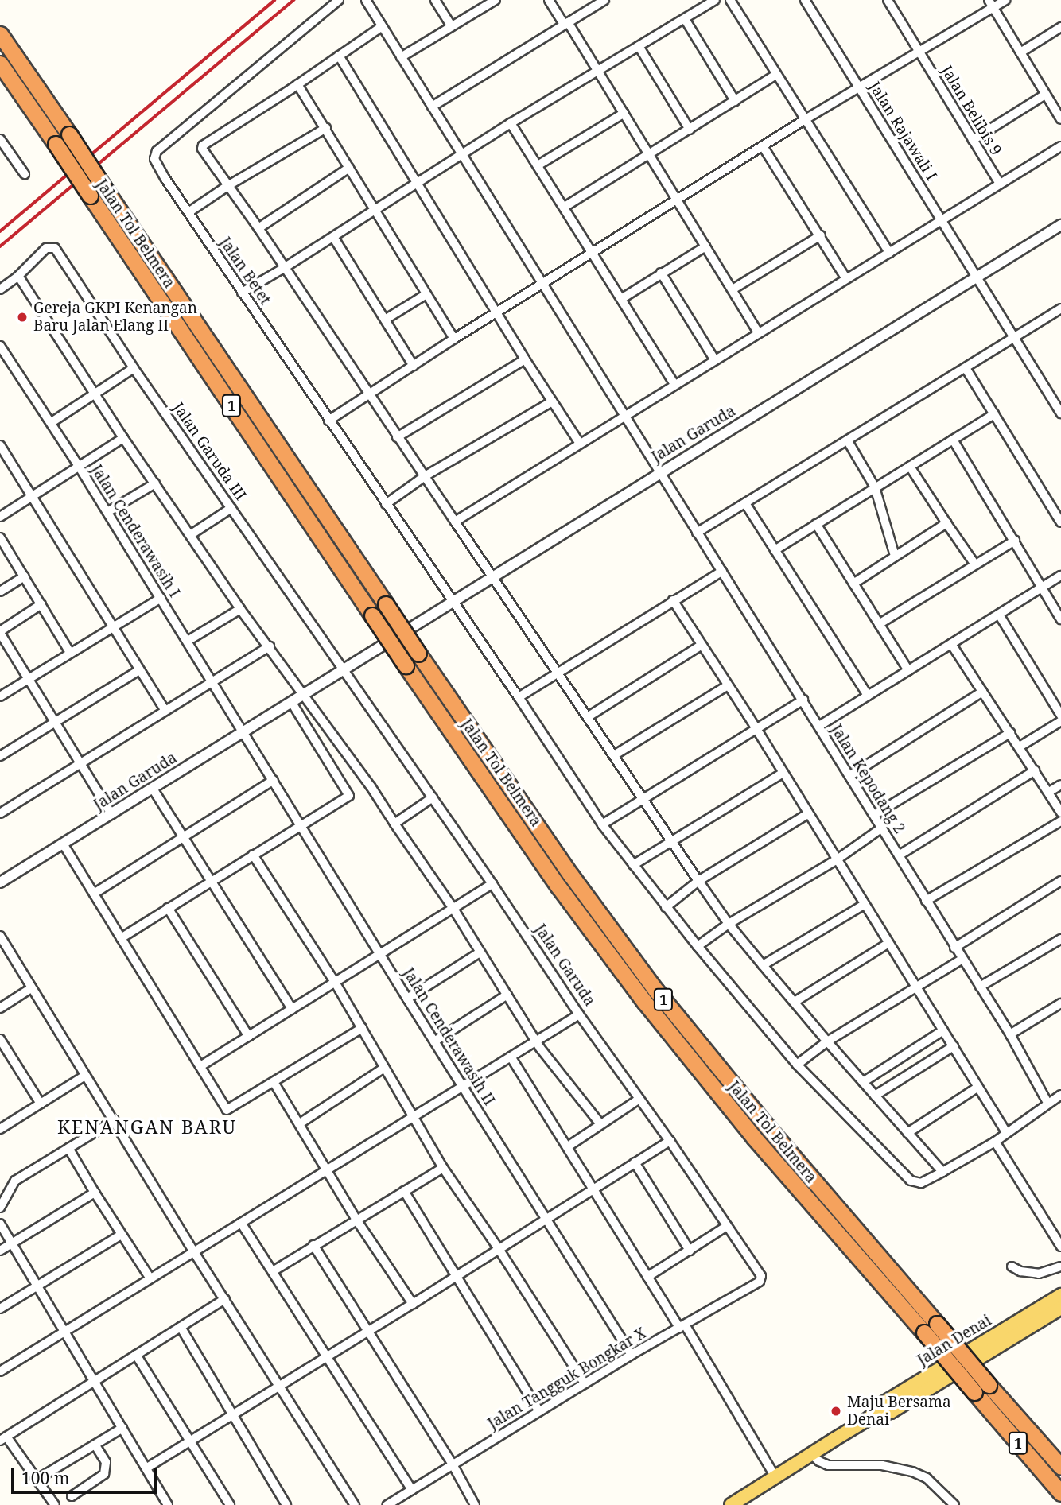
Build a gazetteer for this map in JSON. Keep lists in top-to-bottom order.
{
  "streets": {
    "highway": ["Jalan Tol Belmera", "1"],
    "main road": ["Jalan Denai"],
    "street": [
      "Jalan Belibis 9",
      "Jalan Rajawali I",
      "Jalan Betet",
      "Jalan Garuda",
      "Jalan Garuda III",
      "Jalan Cenderawasih I",
      "Jalan Kepodang 2",
      "Jalan Cenderawasih II",
      "Jalan Tangguk Bongkar X"
    ]
  },
  "crossings": [
    ["Jalan Rajawali I", "Jalan Garuda"],
    ["Jalan Betet", "Jalan Garuda"],
    ["Jalan Betet", "Jalan Kepodang 2"],
    ["Jalan Garuda", "Jalan Garuda III"],
    ["Jalan Garuda", "Jalan Cenderawasih I"],
    ["Jalan Garuda", "Jalan Kepodang 2"],
    ["Jalan Garuda", "Jalan Cenderawasih II"],
    ["Jalan Garuda", "Jalan Tangguk Bongkar X"],
    ["Jalan Cenderawasih I", "Jalan Cenderawasih II"],
    ["Jalan Cenderawasih II", "Jalan Tangguk Bongkar X"]
  ],
  "districts": ["KENANGAN BARU"],
  "places": ["Gereja GKPI Kenangan Baru Jalan Elang II", "Maju Bersama Denai"],
  "scale_bar": "100 m"
}
